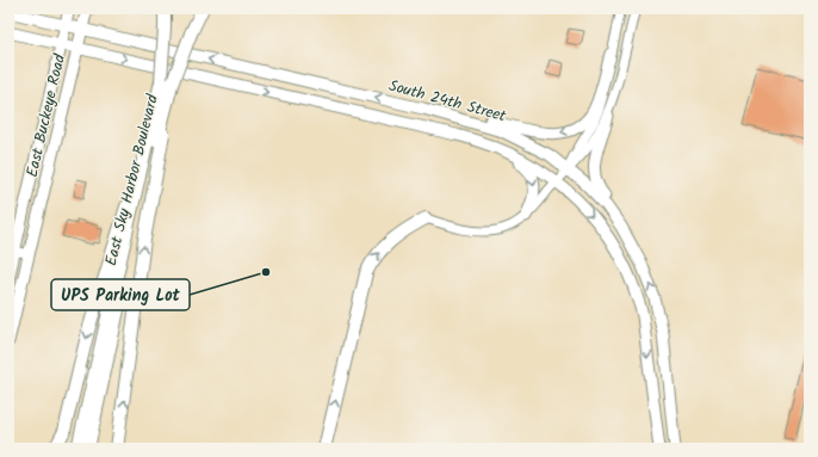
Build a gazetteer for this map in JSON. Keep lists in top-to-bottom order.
{
  "streets": {
    "highway": ["East Sky Harbor Boulevard"],
    "main road": ["South 24th Street", "East Buckeye Road"]
  },
  "crossings": [
    ["South 24th Street", "East Buckeye Road"]
  ],
  "places": ["UPS Parking Lot"]
}
